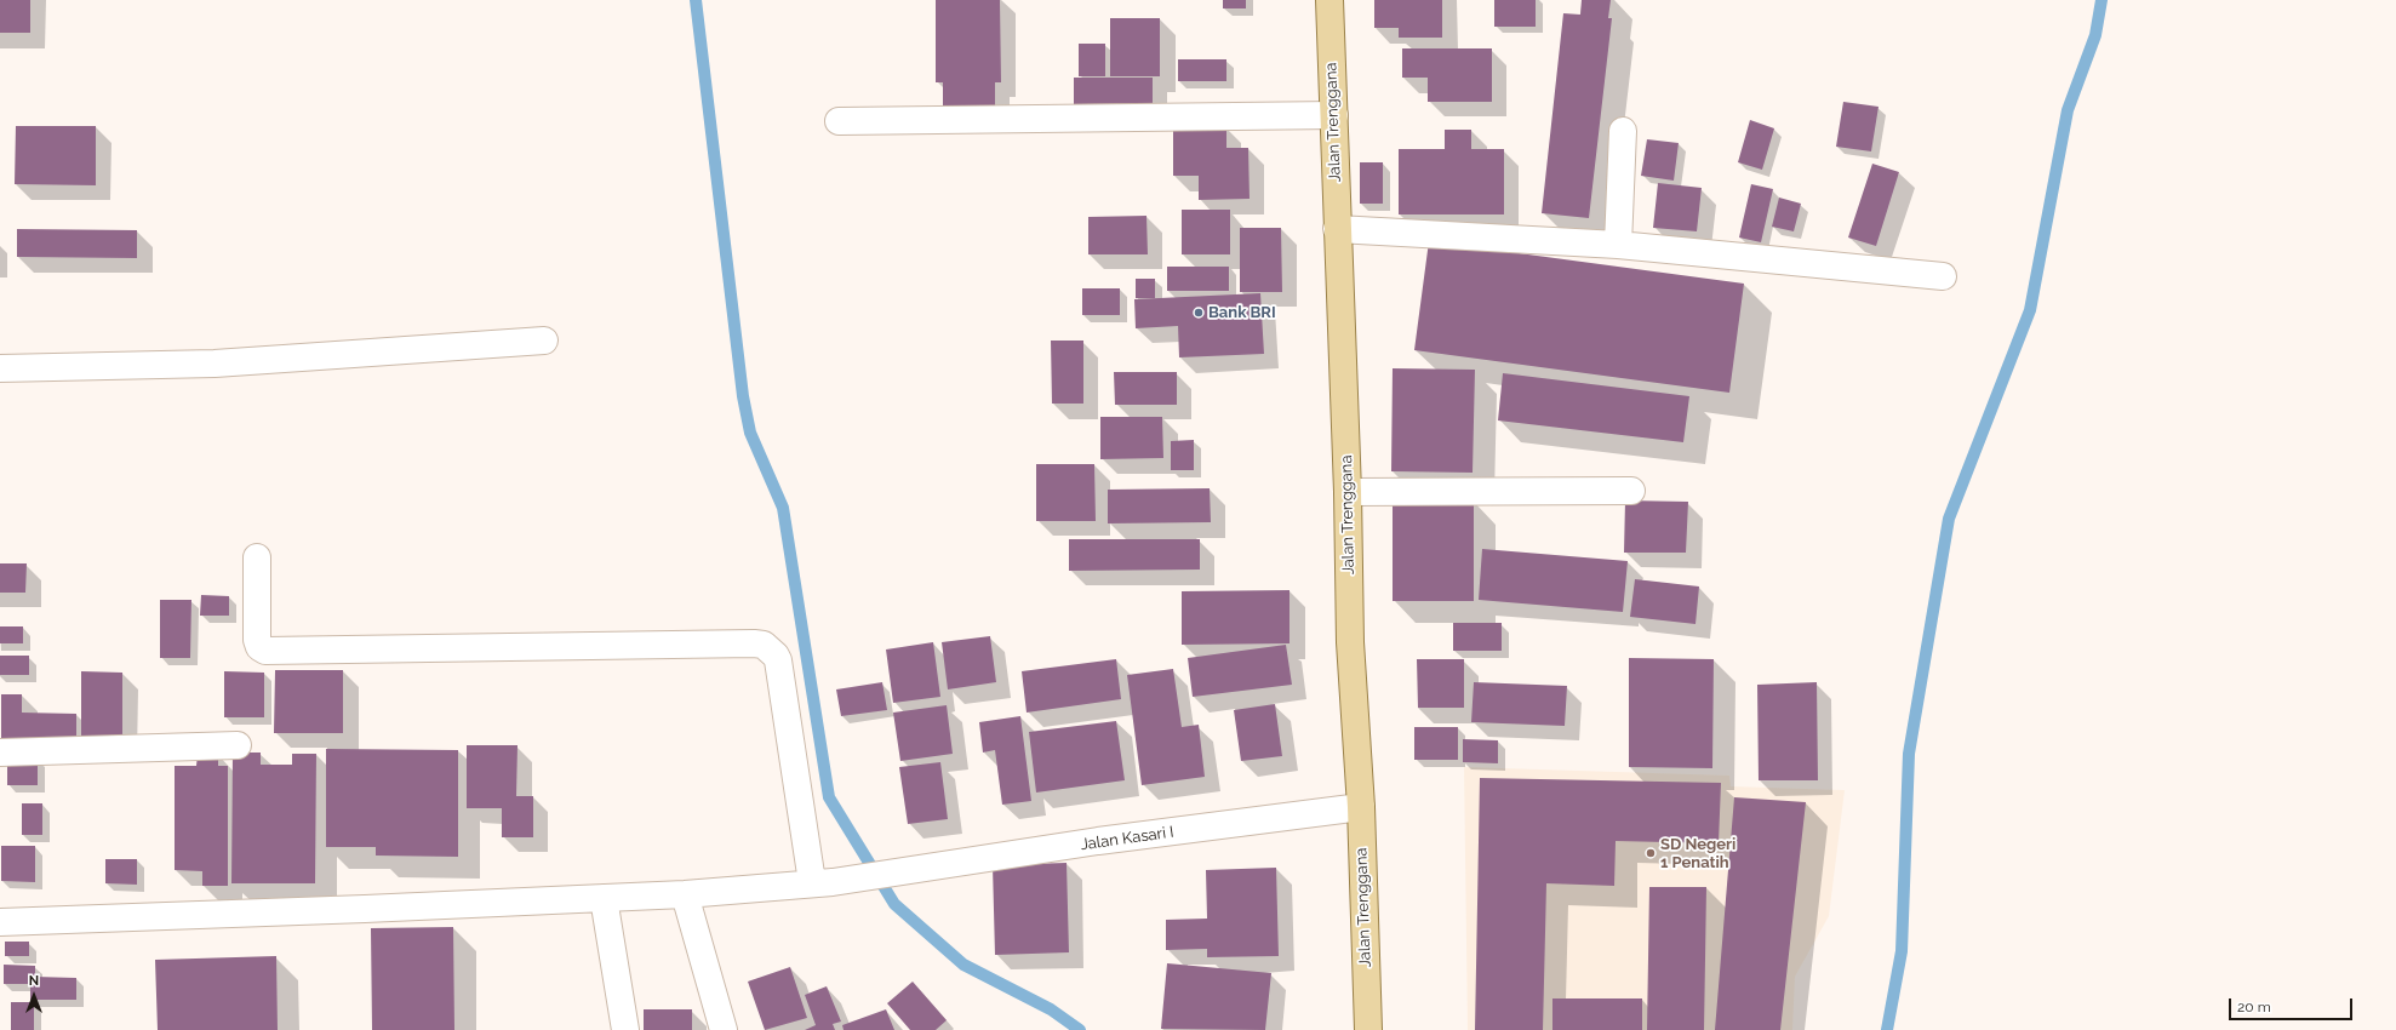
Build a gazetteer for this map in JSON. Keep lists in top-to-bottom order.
{
  "streets": {
    "main road": ["Jalan Trenggana"],
    "street": ["Jalan Kasari I"]
  },
  "crossings": [
    ["Jalan Trenggana", "Jalan Kasari I"]
  ],
  "places": ["Bank BRI", "SD Negeri 1 Penatih"],
  "scale_bar": "20 m",
  "north": "top"
}
